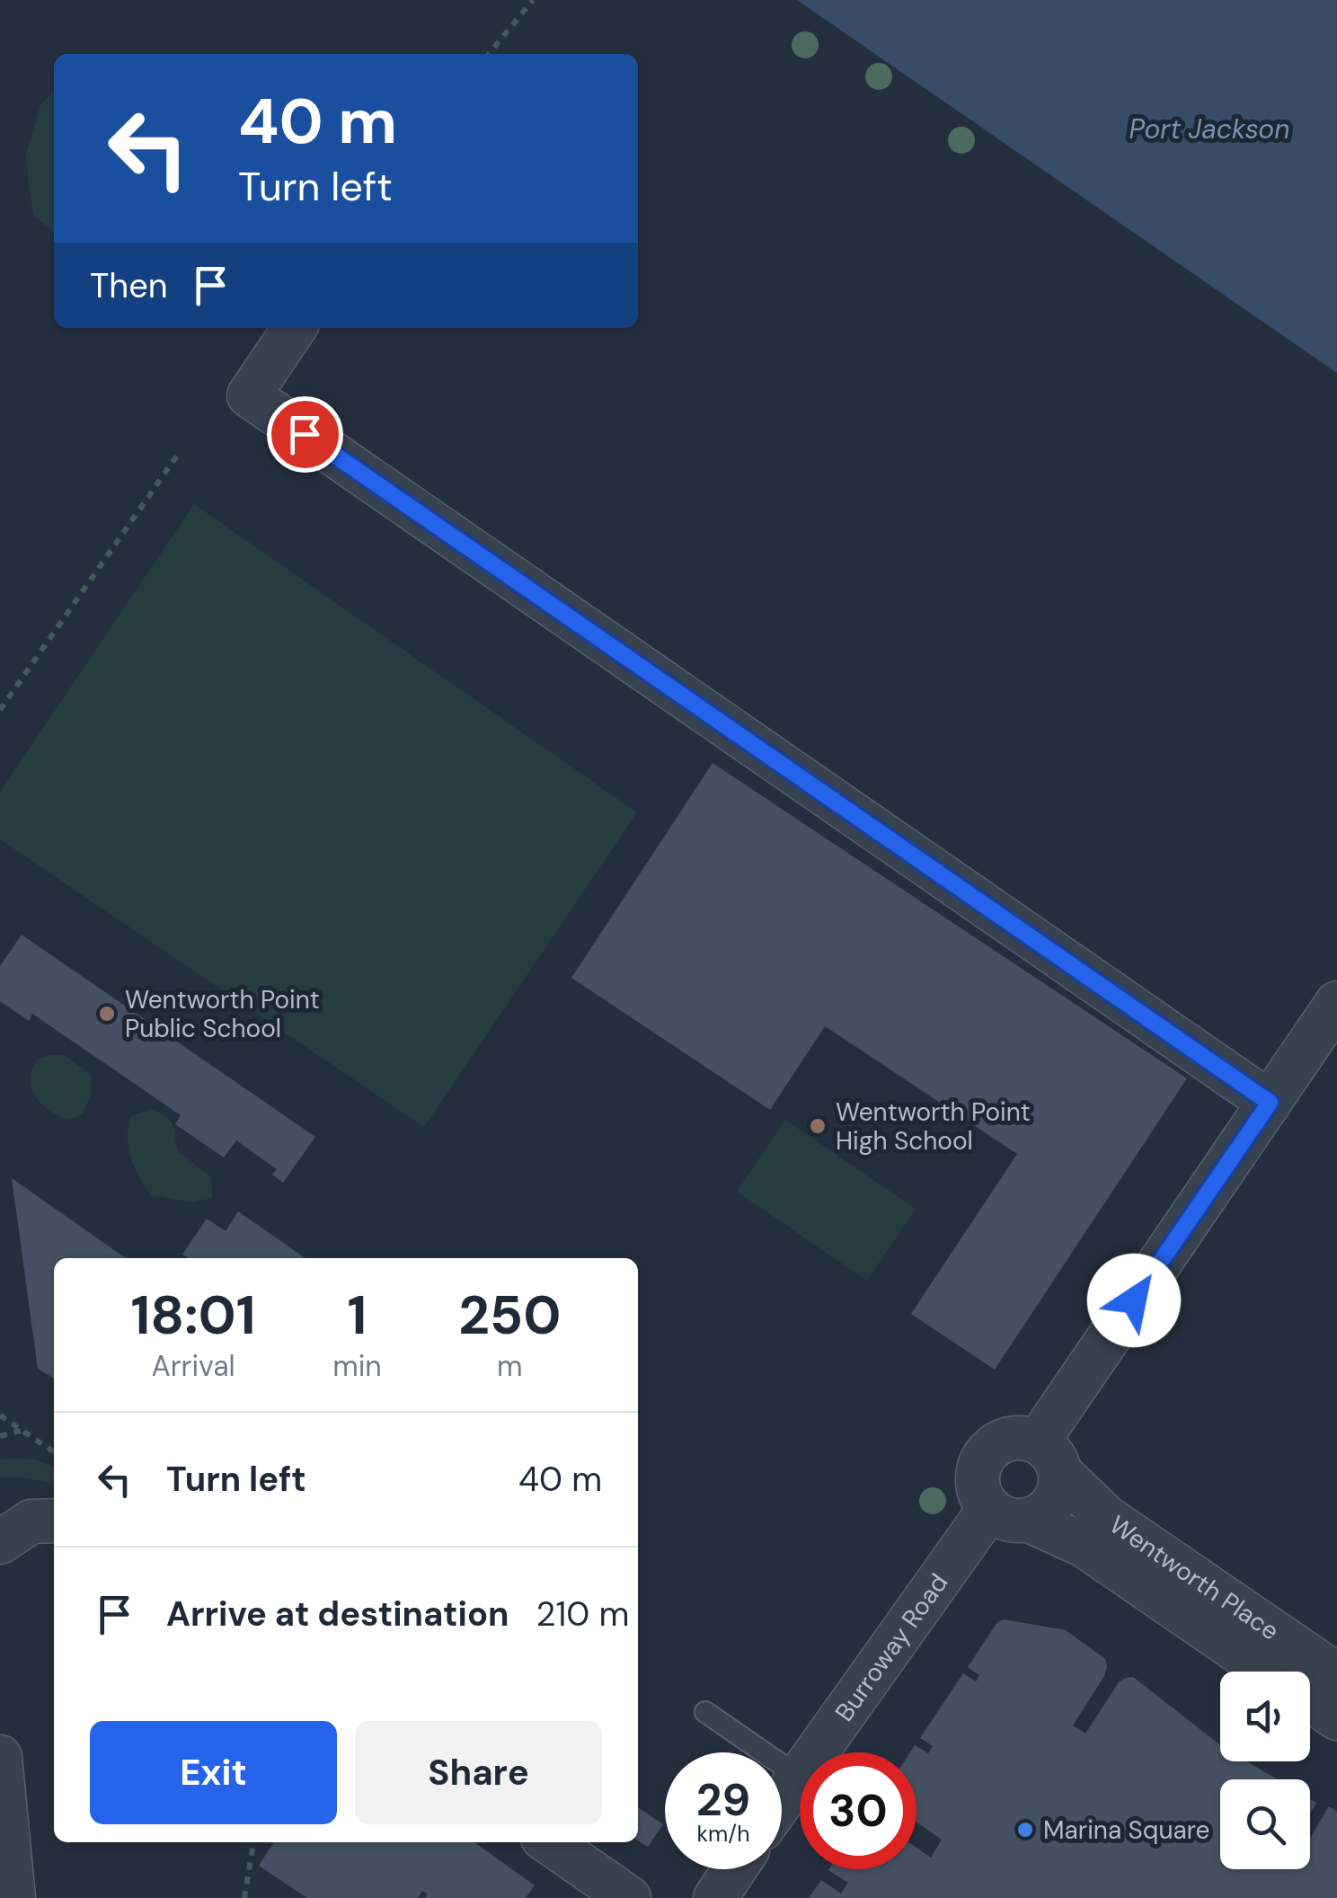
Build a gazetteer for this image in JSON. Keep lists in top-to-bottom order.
{
  "streets": {
    "street": ["Wentworth Place", "Burroway Road"]
  },
  "crossings": [
    ["Wentworth Place", "Burroway Road"]
  ],
  "water": ["Port Jackson"],
  "places": ["Wentworth Point Public School", "Wentworth Point High School", "Marina Square"],
  "page": {
    "turn": ["40 m", "Turn left"],
    "then": "Then",
    "eta": [
      "18:01",
      "Arrival",
      "1",
      "min",
      "250",
      "m"
    ],
    "list": [
      {
        "name": "Turn left",
        "value": "40 m"
      },
      {
        "name": "Arrive at destination",
        "value": "210 m"
      }
    ],
    "buttons": ["Exit", "Share"],
    "speed": "29 km/h",
    "limit": "30"
  }
}
